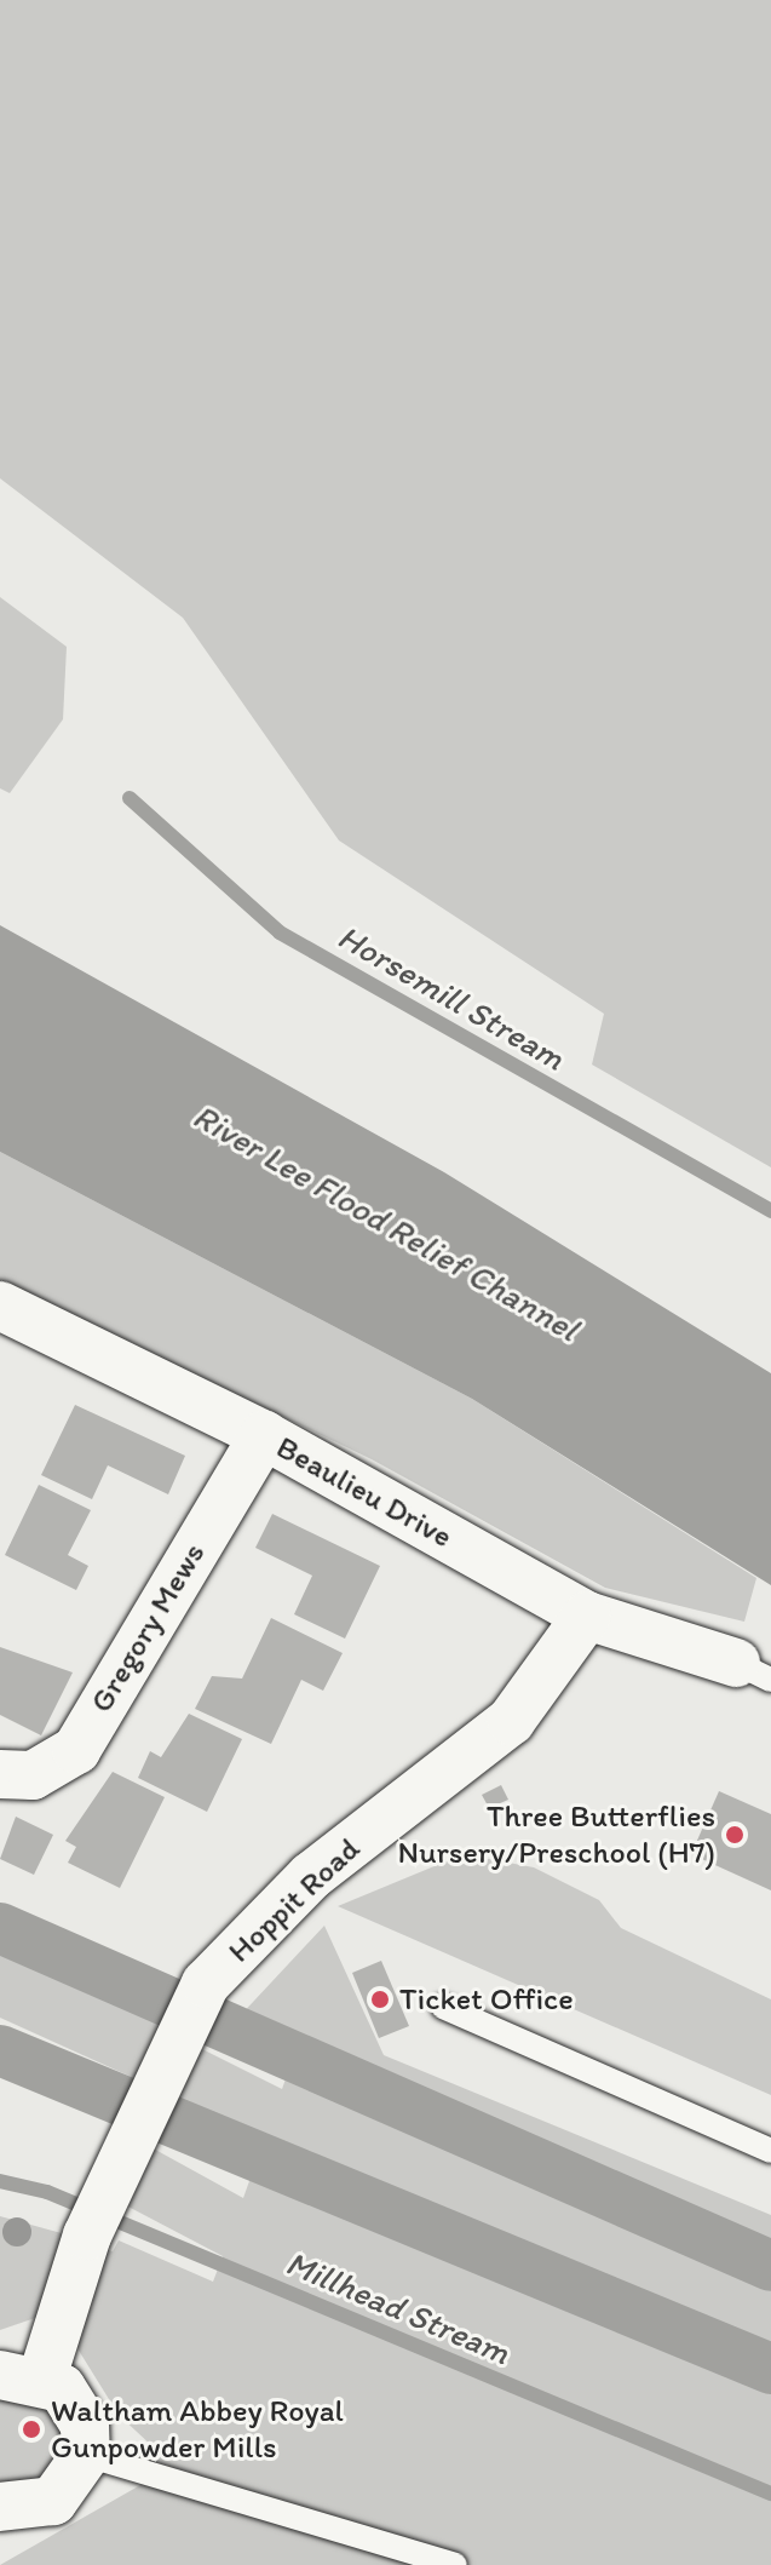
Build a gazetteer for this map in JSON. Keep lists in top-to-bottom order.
{
  "streets": {
    "street": ["Beaulieu Drive", "Gregory Mews", "Hoppit Road"]
  },
  "crossings": [
    ["Beaulieu Drive", "Gregory Mews"],
    ["Beaulieu Drive", "Hoppit Road"]
  ],
  "water": ["Horsemill Stream", "River Lee Flood Relief Channel", "Millhead Stream"],
  "places": ["Three Butterflies Nursery/Preschool (H7)", "Ticket Office", "Waltham Abbey Royal Gunpowder Mills"]
}
